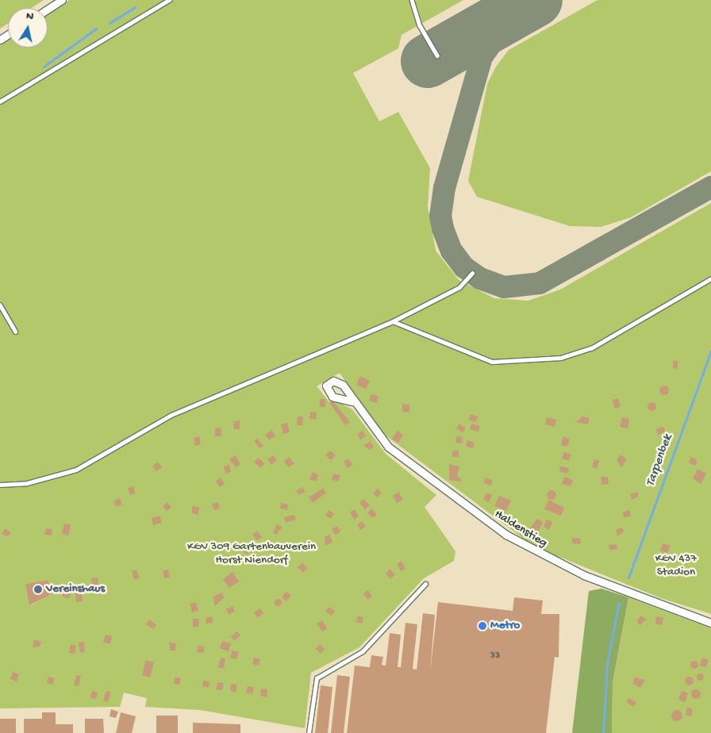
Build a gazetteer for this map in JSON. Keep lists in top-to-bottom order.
{
  "streets": {
    "street": ["Haldenstieg"]
  },
  "water": ["Tarpenbek"],
  "parks": ["KGV 309 Gartenbauverein Horst Niendorf", "KGV 437 Stadion"],
  "places": ["Vereinshaus", "Metro"],
  "house_numbers": ["33"],
  "north": "top"
}
